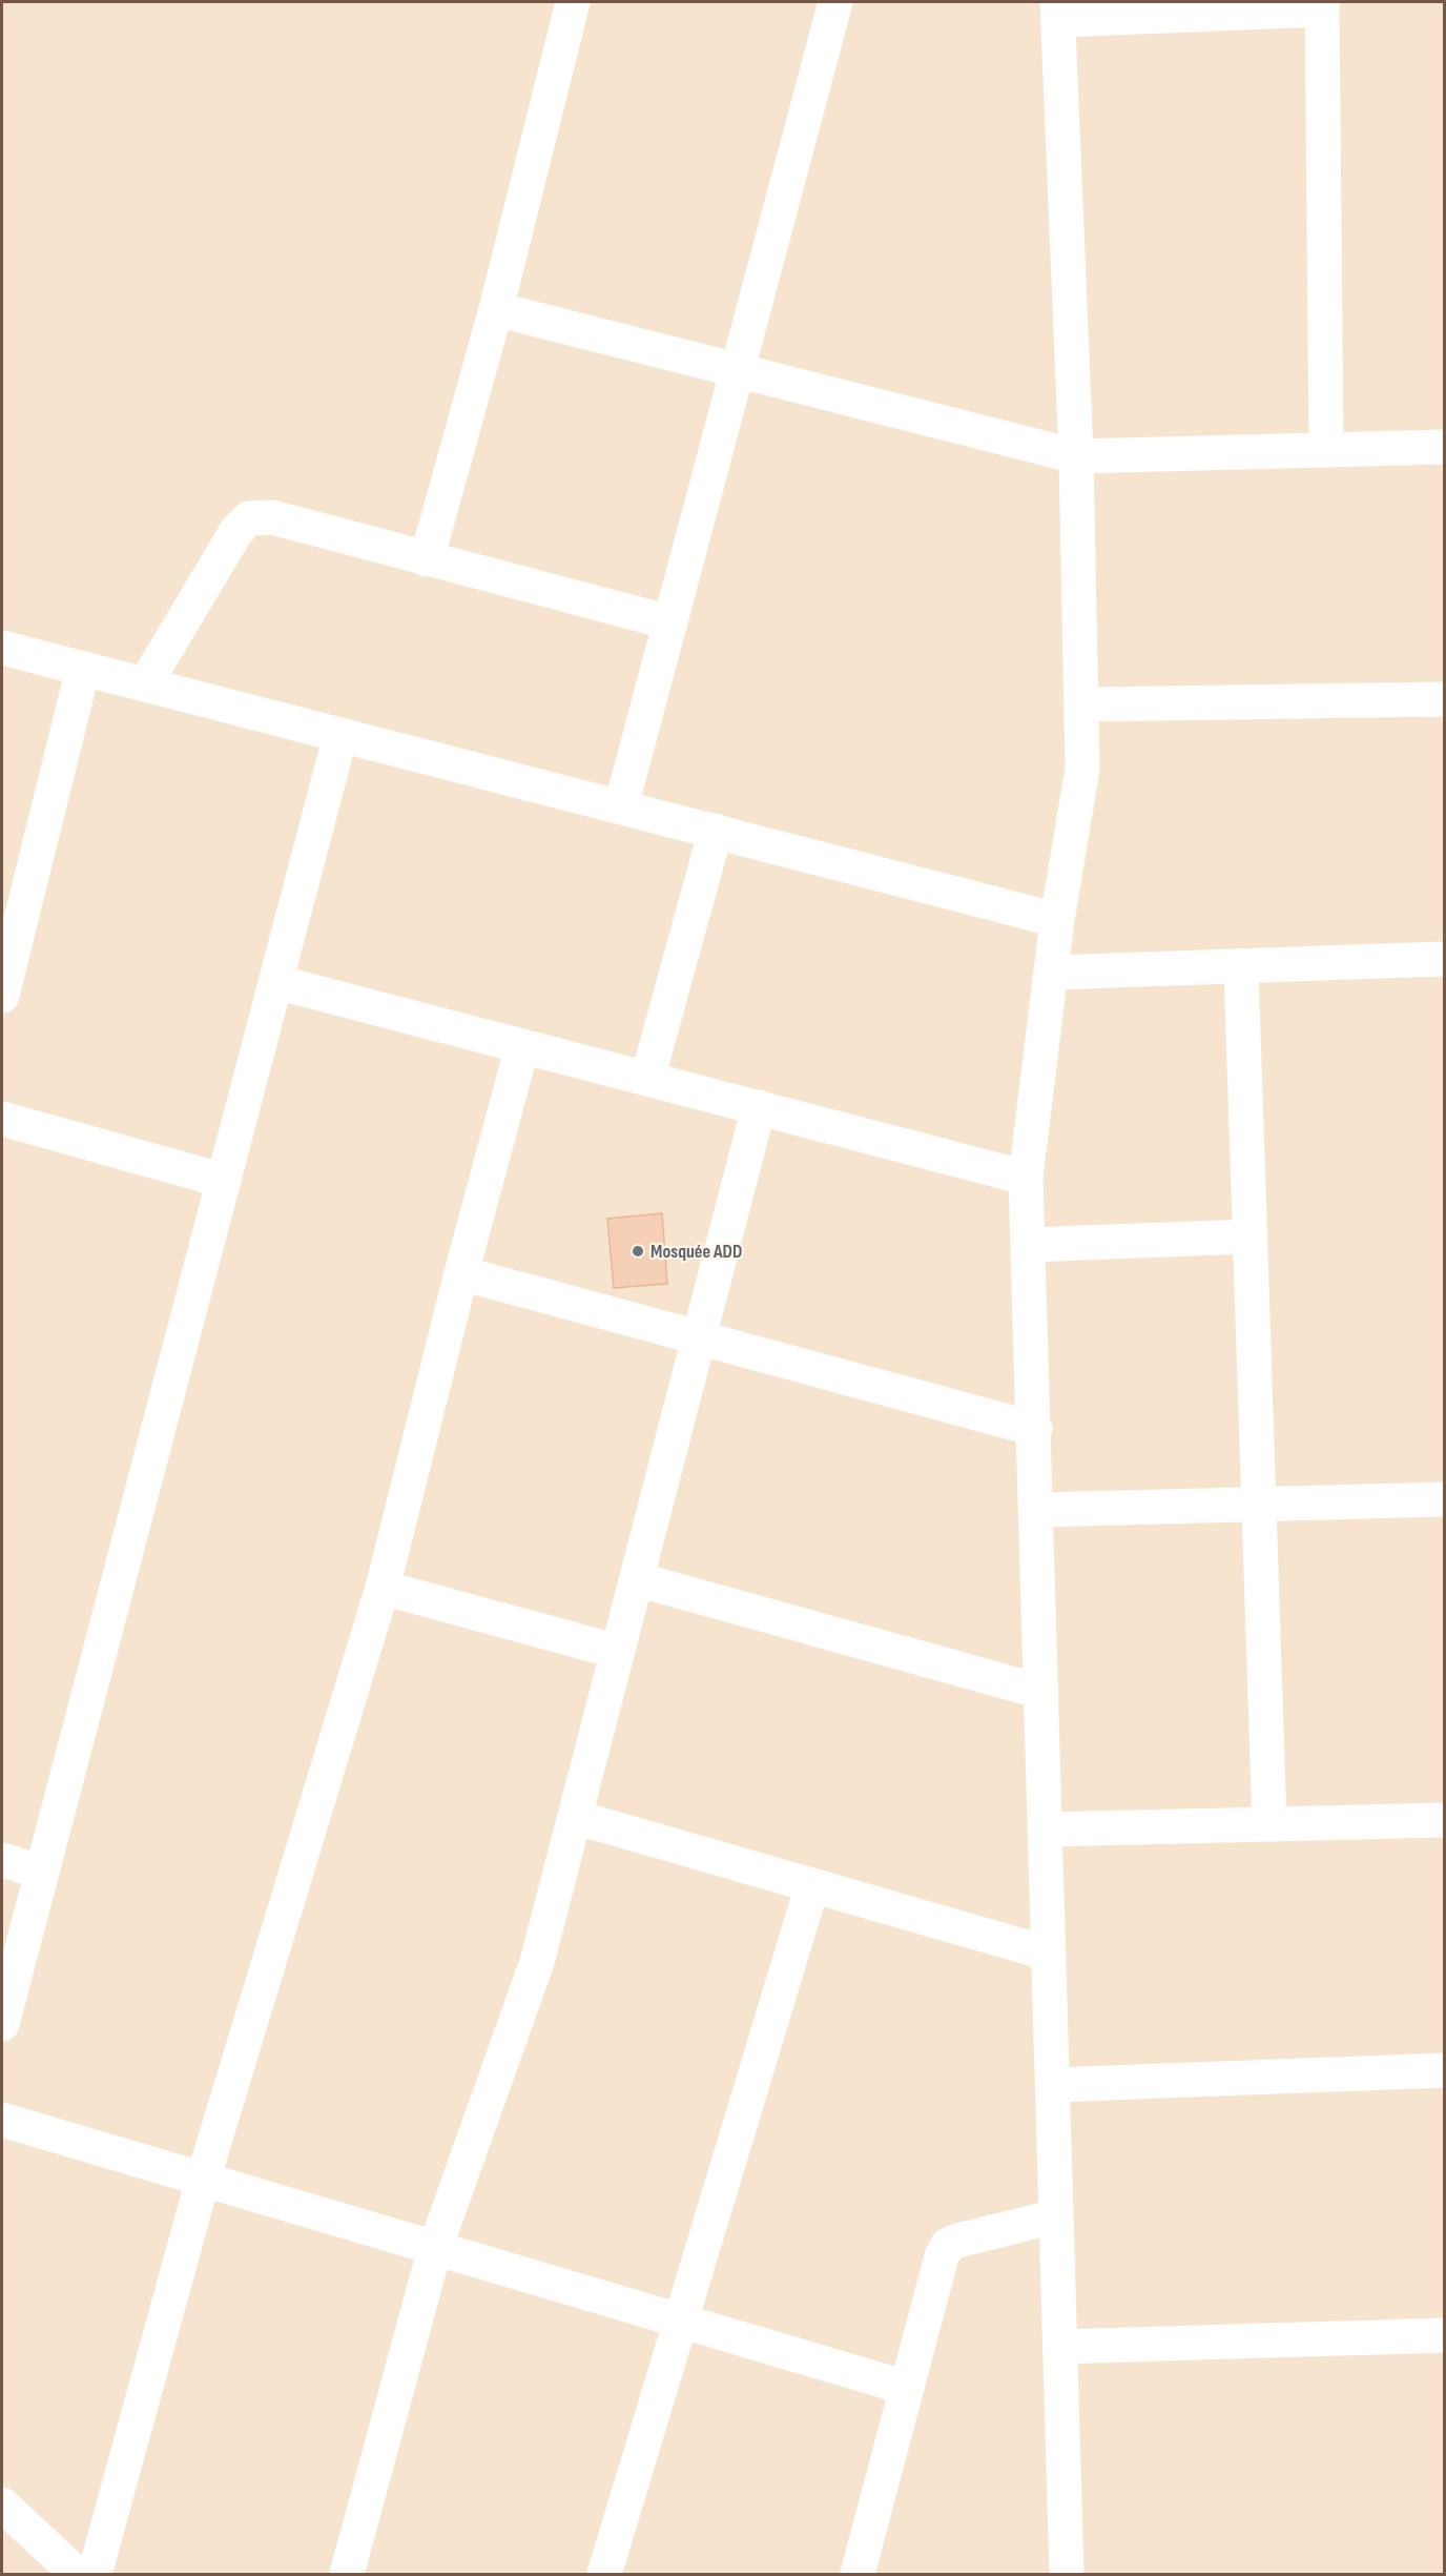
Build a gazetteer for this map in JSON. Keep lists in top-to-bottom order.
{
  "places": ["Mosquée ADD"]
}
